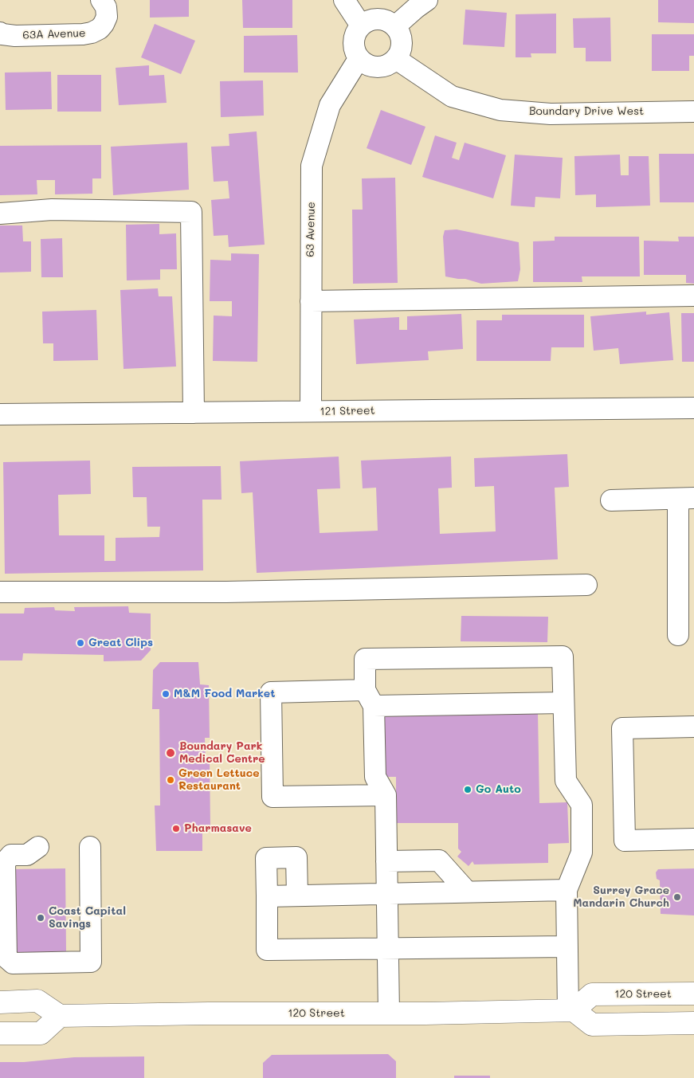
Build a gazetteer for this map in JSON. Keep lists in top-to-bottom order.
{
  "streets": {
    "main road": ["120 Street"],
    "street": [
      "63A Avenue",
      "Boundary Drive West",
      "63 Avenue",
      "121 Street"
    ]
  },
  "crossings": [
    ["Boundary Drive West", "63 Avenue"],
    ["63 Avenue", "121 Street"]
  ],
  "places": [
    "Great Clips",
    "M&M Food Market",
    "Boundary Park Medical Centre",
    "Green Lettuce Restaurant",
    "Go Auto",
    "Pharmasave",
    "Surrey Grace Mandarin Church",
    "Coast Capital Savings"
  ]
}
